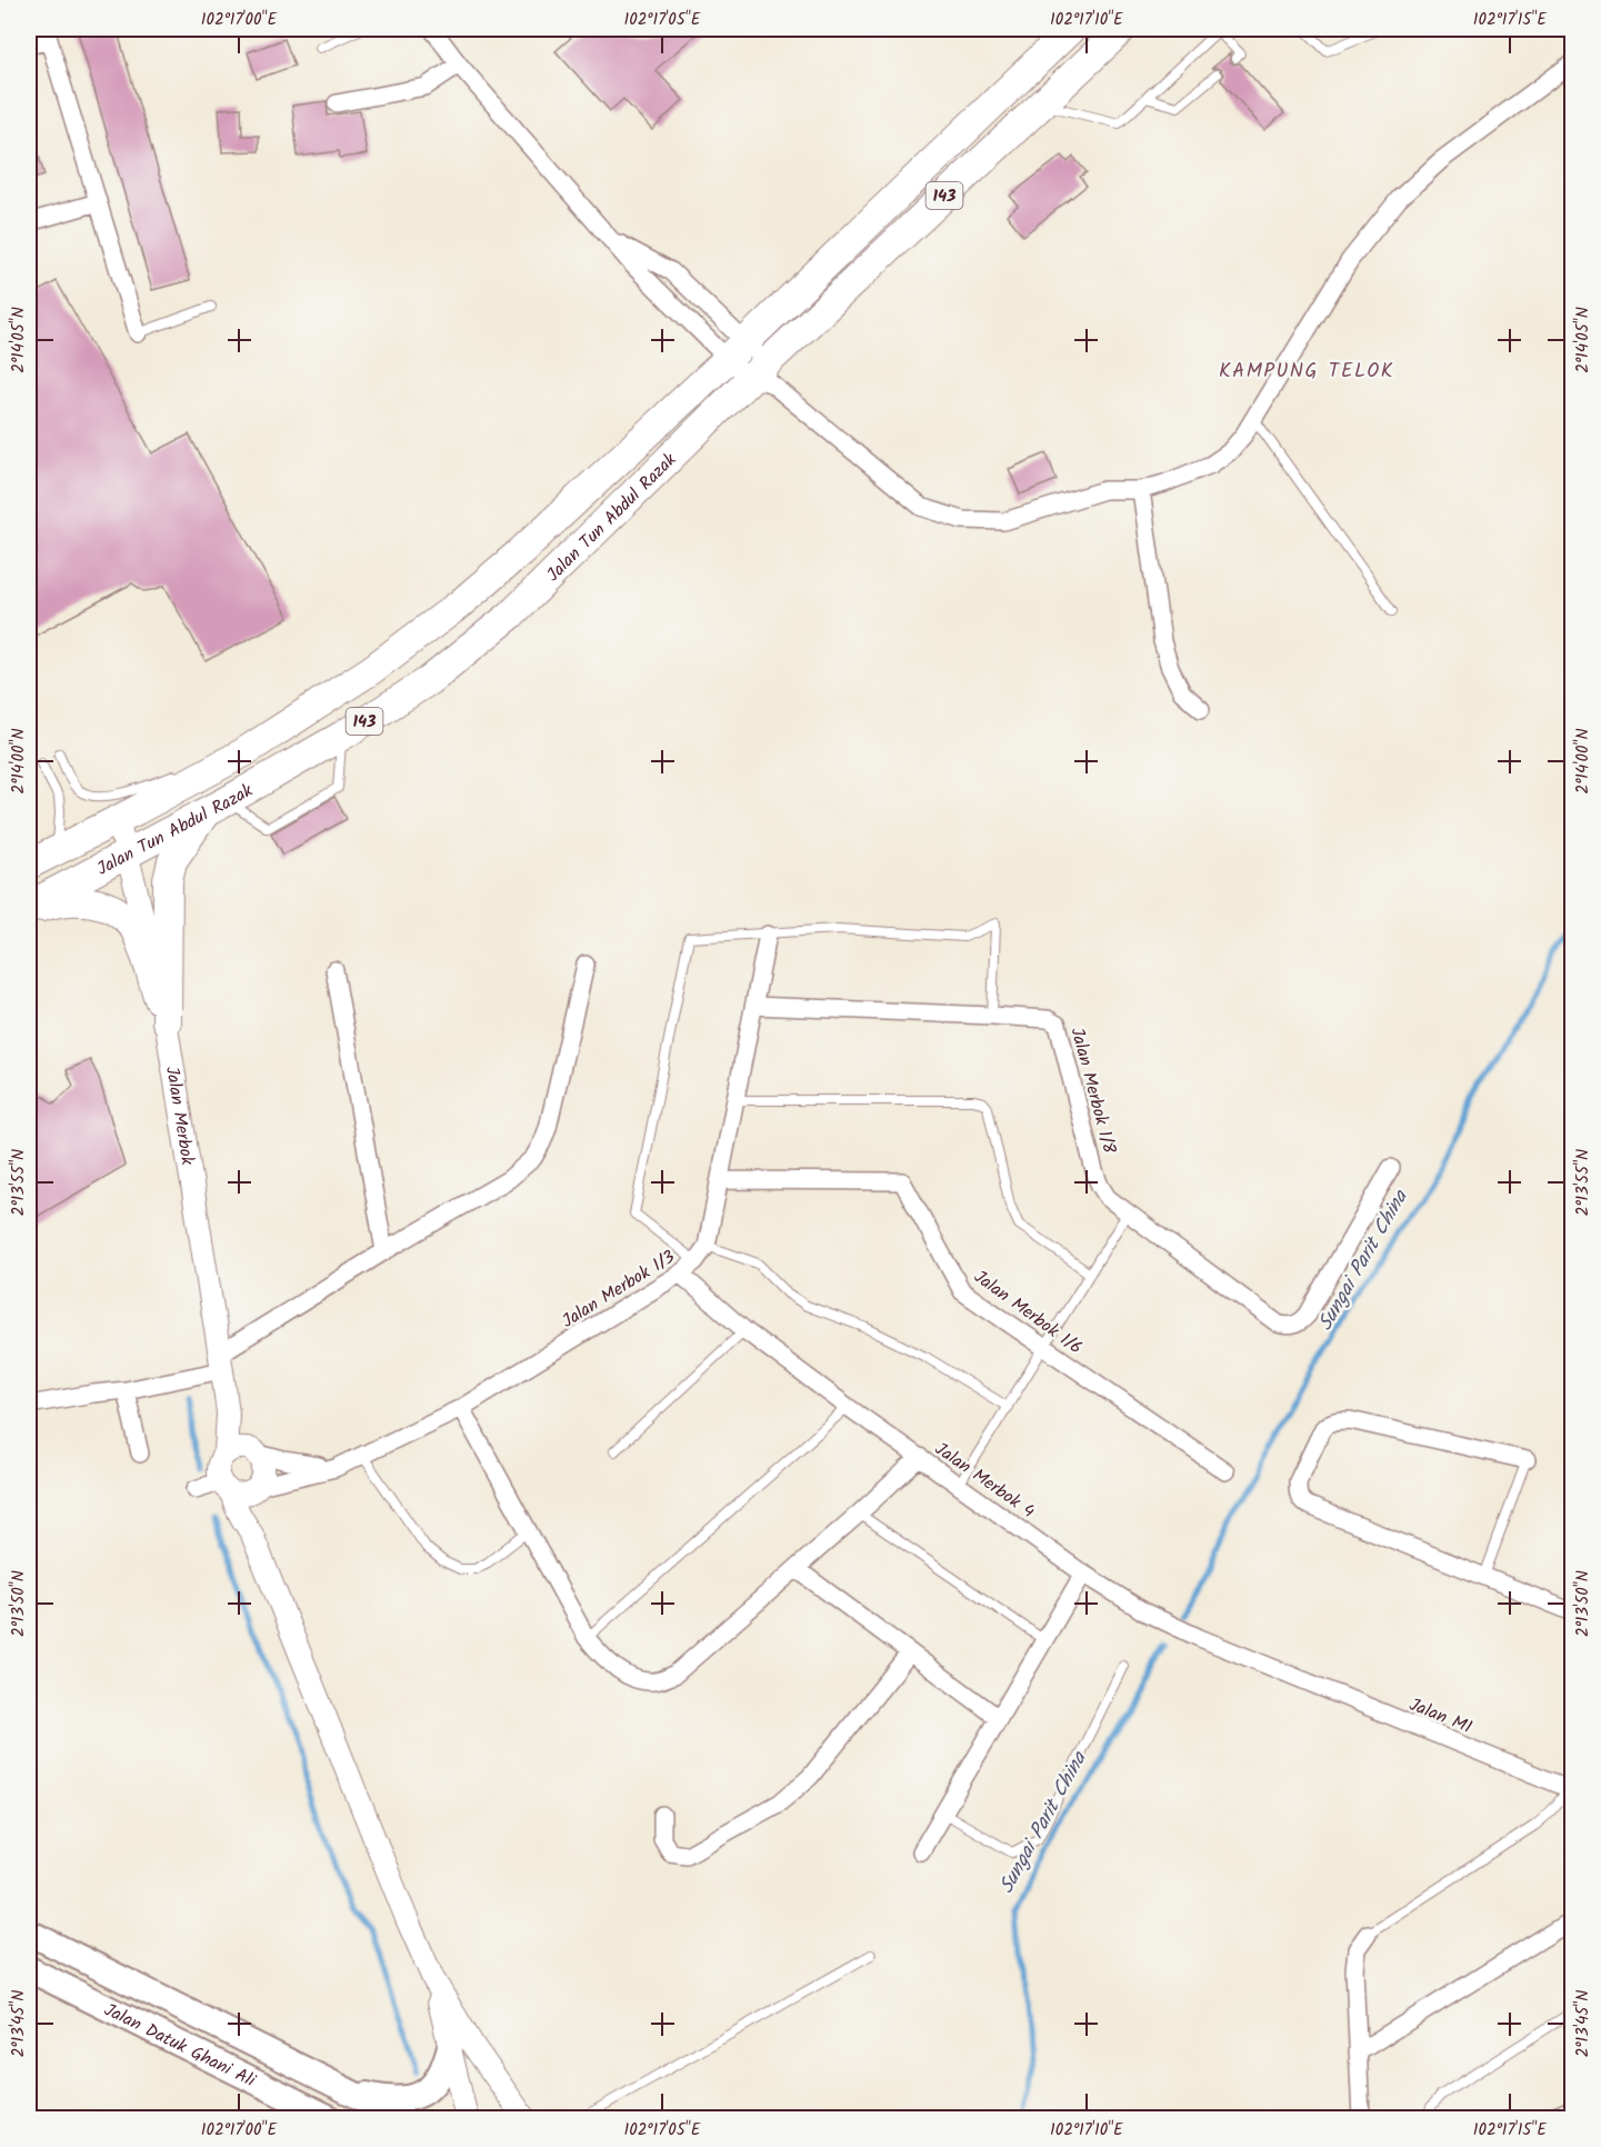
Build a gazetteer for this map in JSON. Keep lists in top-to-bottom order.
{
  "streets": {
    "highway": ["143", "Jalan Tun Abdul Razak"],
    "main road": ["Jalan Datuk Ghani Ali"],
    "street": [
      "Jalan Merbok 1/8",
      "Jalan Merbok",
      "Jalan Merbok 1/3",
      "Jalan Merbok 1/6",
      "Jalan Merbok 4",
      "Jalan M1"
    ]
  },
  "crossings": [
    ["Jalan Tun Abdul Razak", "Jalan Merbok"],
    ["Jalan Merbok 1/8", "Jalan Merbok 1/3"],
    ["Jalan Merbok", "Jalan Merbok 1/3"],
    ["Jalan Merbok 1/3", "Jalan Merbok 1/6"],
    ["Jalan Merbok 1/3", "Jalan Merbok 4"],
    ["Jalan Merbok 4", "Jalan M1"]
  ],
  "districts": ["KAMPUNG TELOK"],
  "water": ["Sungai Parit China"],
  "coordinates": [
    "102°17'00\"E",
    "102°17'05\"E",
    "102°17'10\"E",
    "102°17'15\"E",
    "2°14'05\"N",
    "2°14'00\"N",
    "2°13'55\"N",
    "2°13'50\"N",
    "2°13'45\"N"
  ]
}
